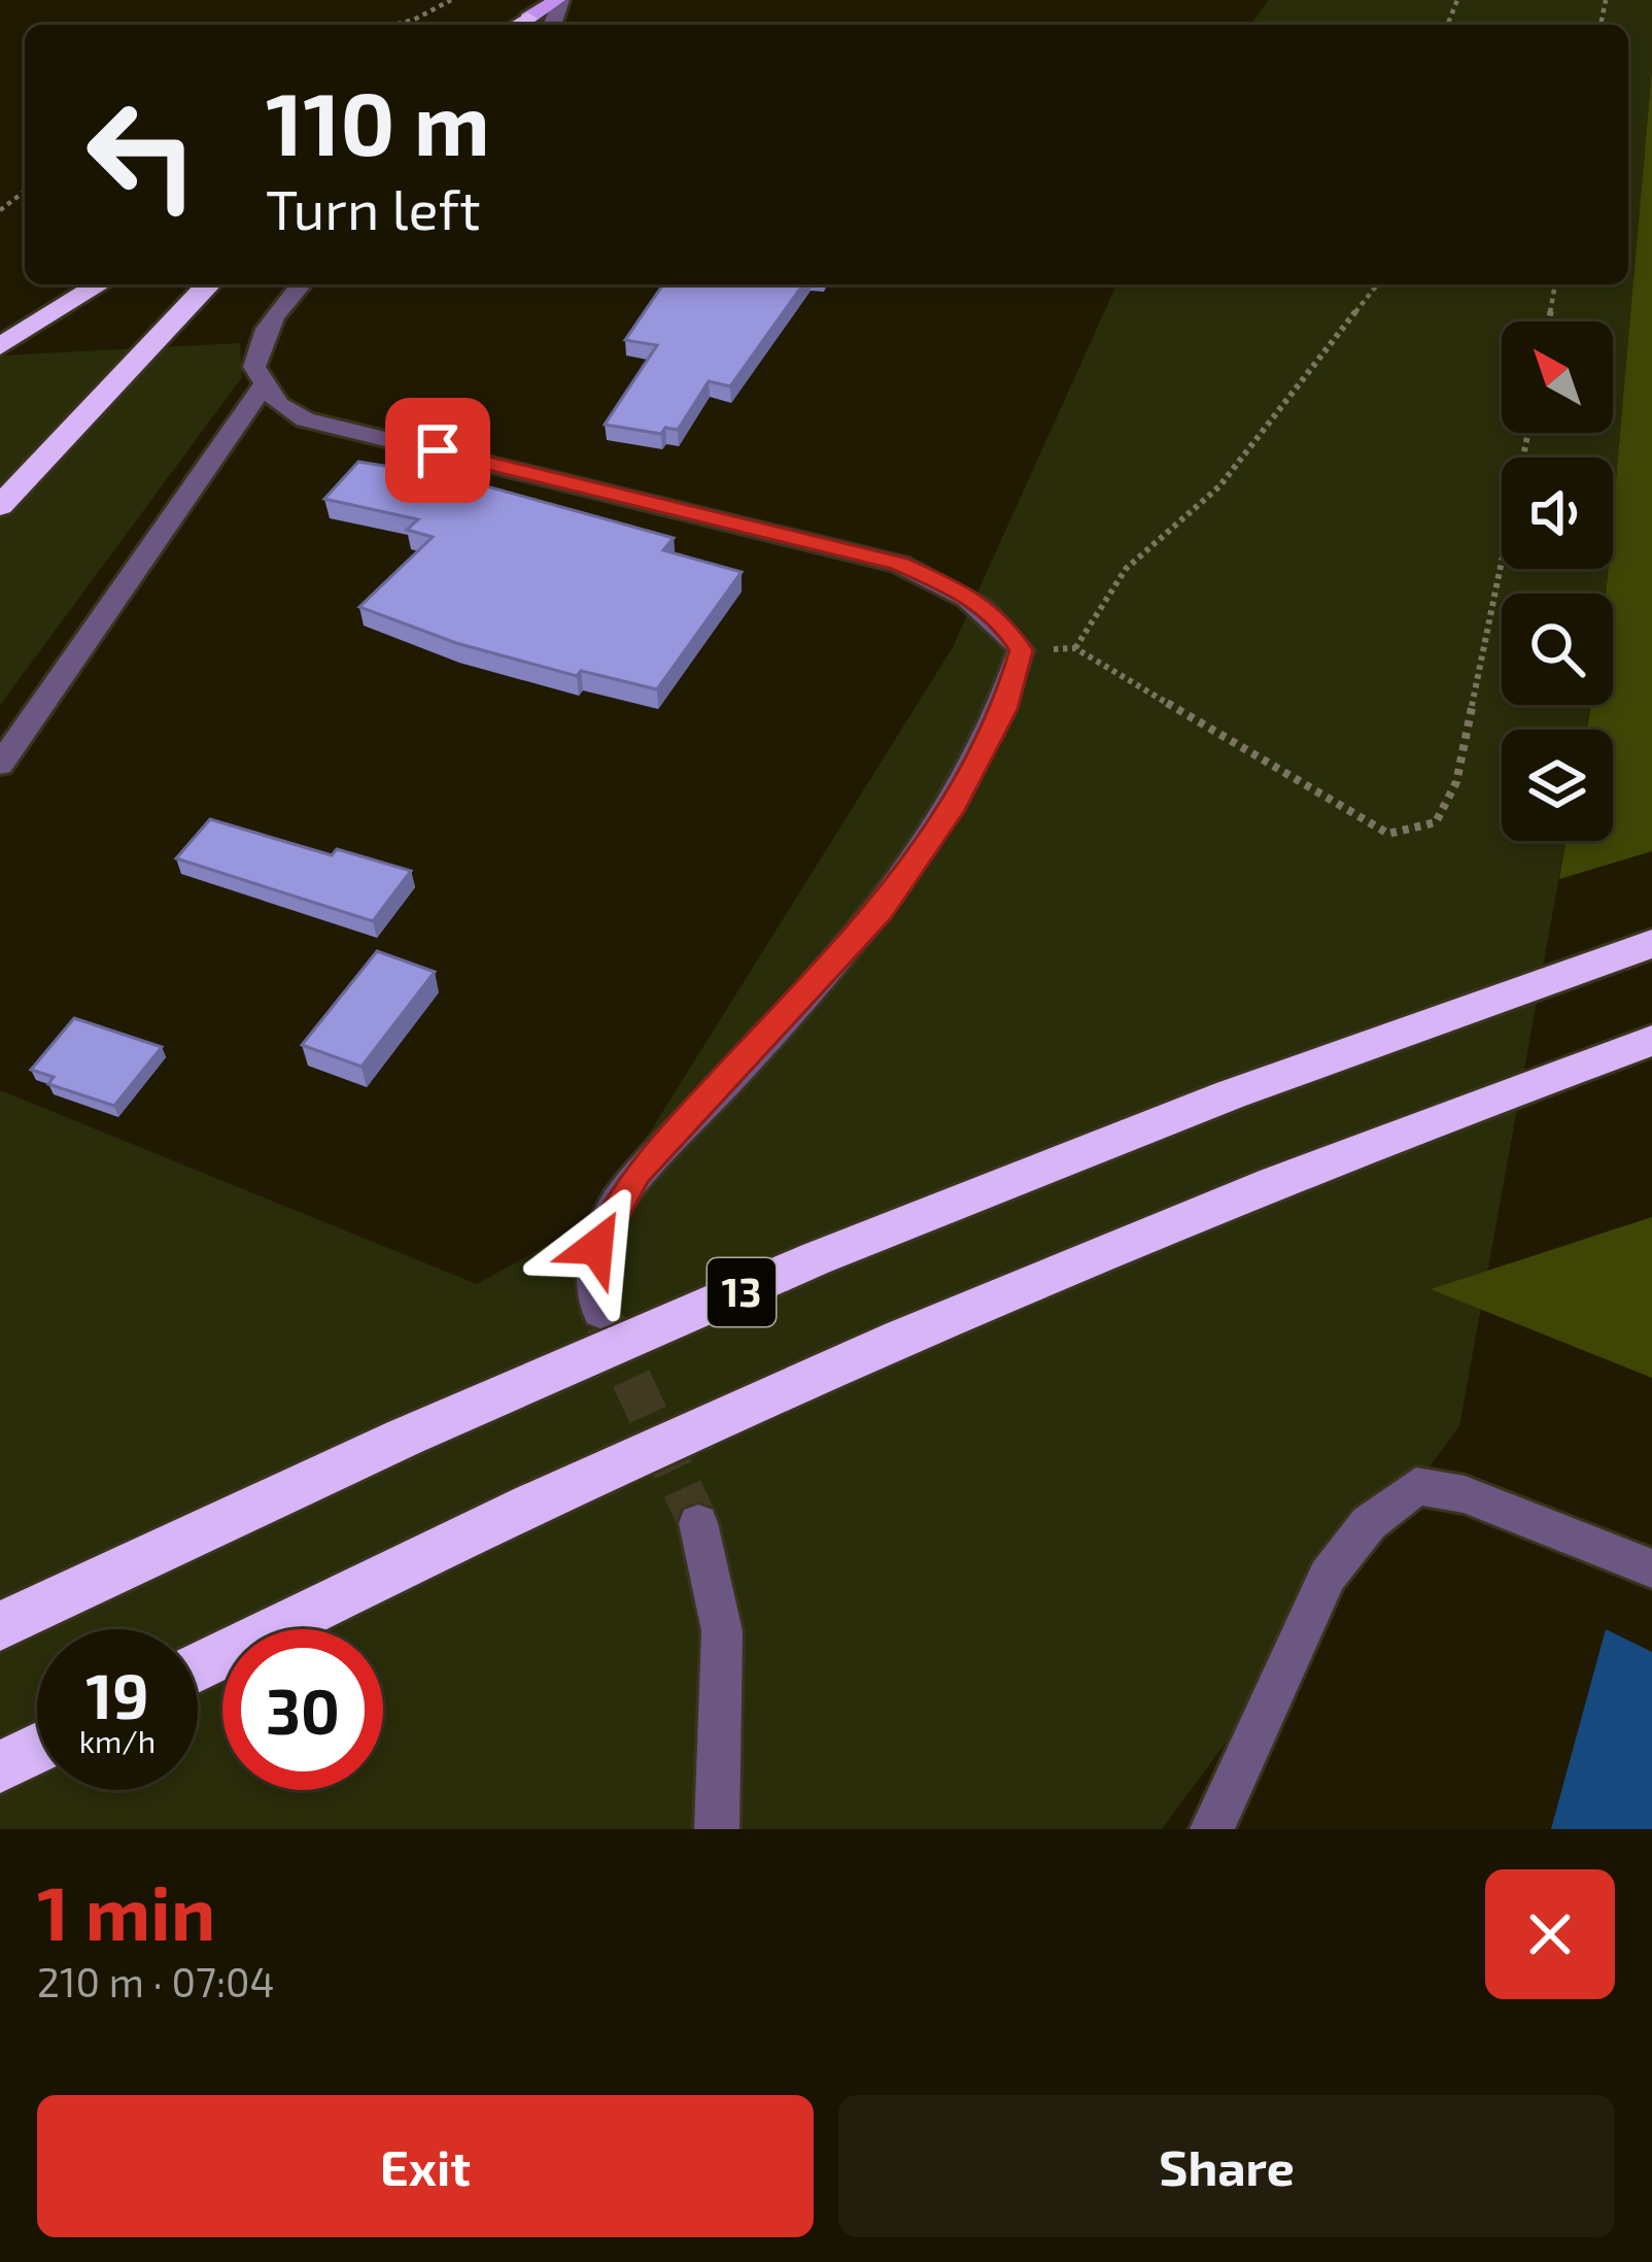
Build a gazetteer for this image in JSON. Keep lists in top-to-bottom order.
{
  "streets": {
    "highway": ["13"]
  },
  "north": "top left",
  "page": {
    "turn": ["110 m", "Turn left"],
    "speed": "19 km/h",
    "limit": "30",
    "heading": ["1 min", "210 m · 07:04"],
    "buttons": ["Exit", "Share"]
  }
}
